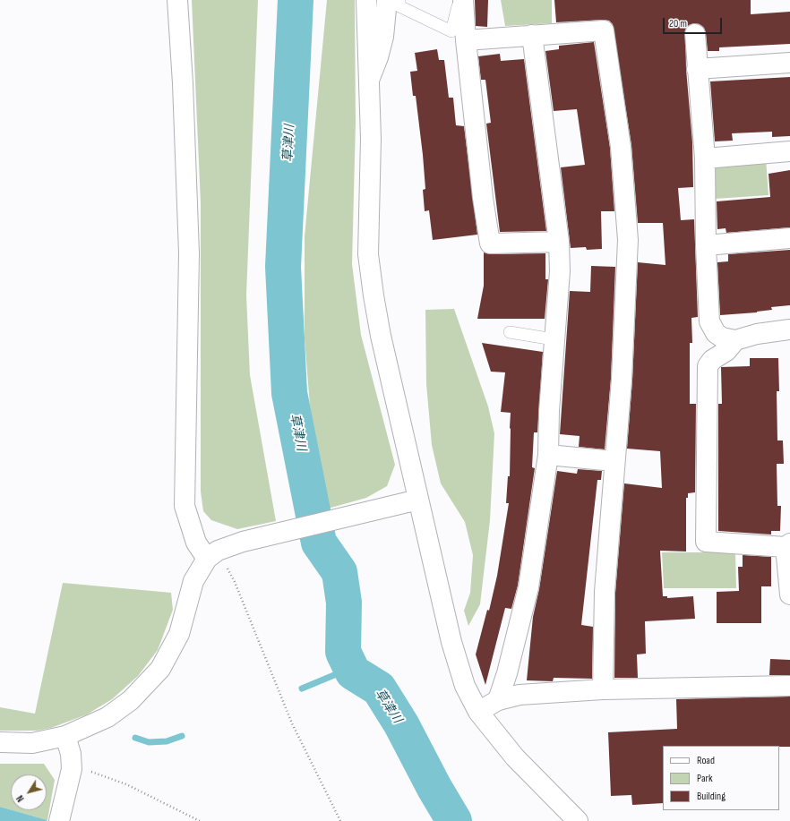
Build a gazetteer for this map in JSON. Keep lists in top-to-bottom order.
{
  "water": ["草津川"],
  "legend": ["Road", "Park", "Building"],
  "scale_bar": "20 m",
  "north": "bottom left"
}
